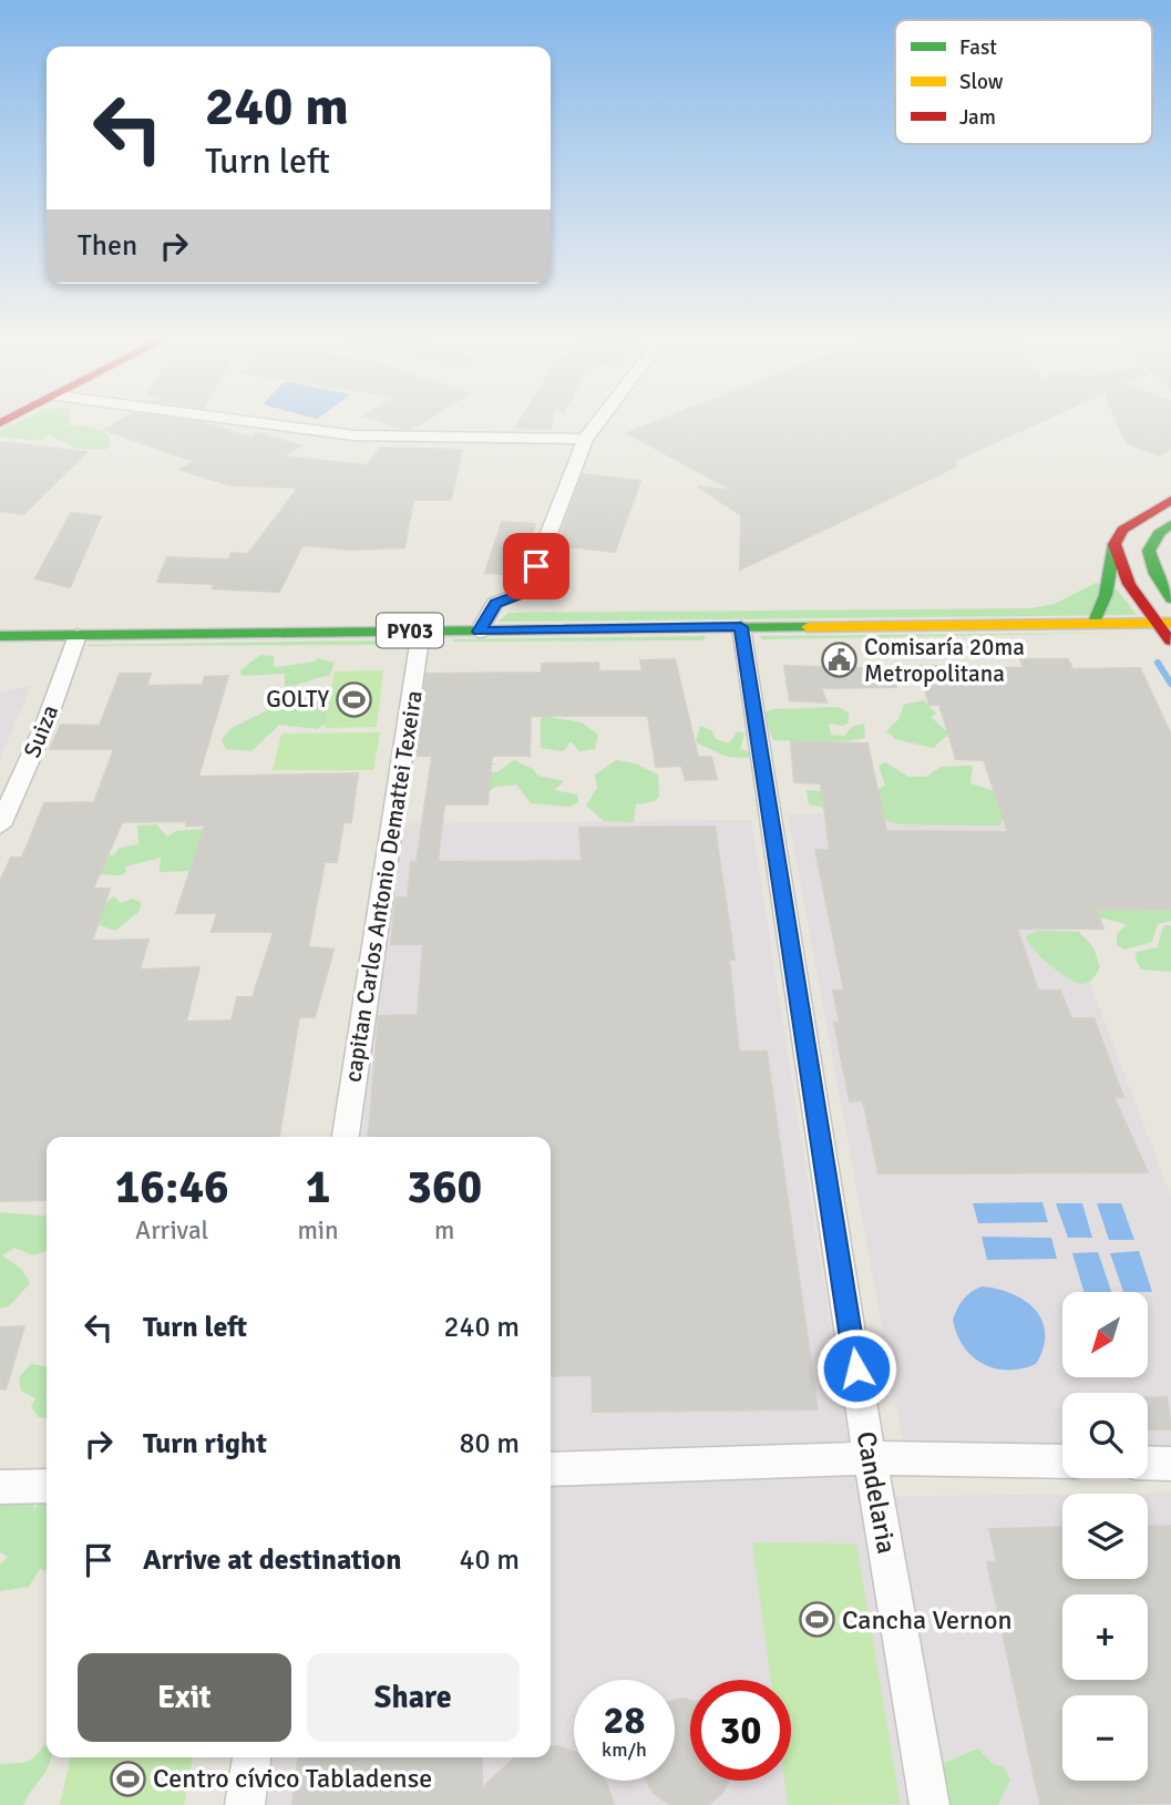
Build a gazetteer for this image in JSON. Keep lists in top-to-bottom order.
{
  "streets": {
    "main road": ["PY03"],
    "street": ["Suiza", "capitan Carlos Antonio Demattei Texeira", "Candelaria"]
  },
  "crossings": [
    ["PY03", "Suiza"],
    ["PY03", "capitan Carlos Antonio Demattei Texeira"],
    ["PY03", "Candelaria"]
  ],
  "places": {
    "public building": ["Comisaría 20ma Metropolitana"],
    "sports": ["GOLTY", "Cancha Vernon", "Centro cívico Tabladense"]
  },
  "legend": ["Fast", "Slow", "Jam"],
  "north": "bottom left",
  "page": {
    "turn": ["240 m", "Turn left"],
    "then": "Then",
    "eta": [
      "16:46",
      "Arrival",
      "1",
      "min",
      "360",
      "m"
    ],
    "list": [
      {
        "name": "Turn left",
        "value": "240 m"
      },
      {
        "name": "Turn right",
        "value": "80 m"
      },
      {
        "name": "Arrive at destination",
        "value": "40 m"
      }
    ],
    "map_buttons": ["+", "−"],
    "buttons": ["Exit", "Share"],
    "speed": "28 km/h",
    "limit": "30"
  }
}
